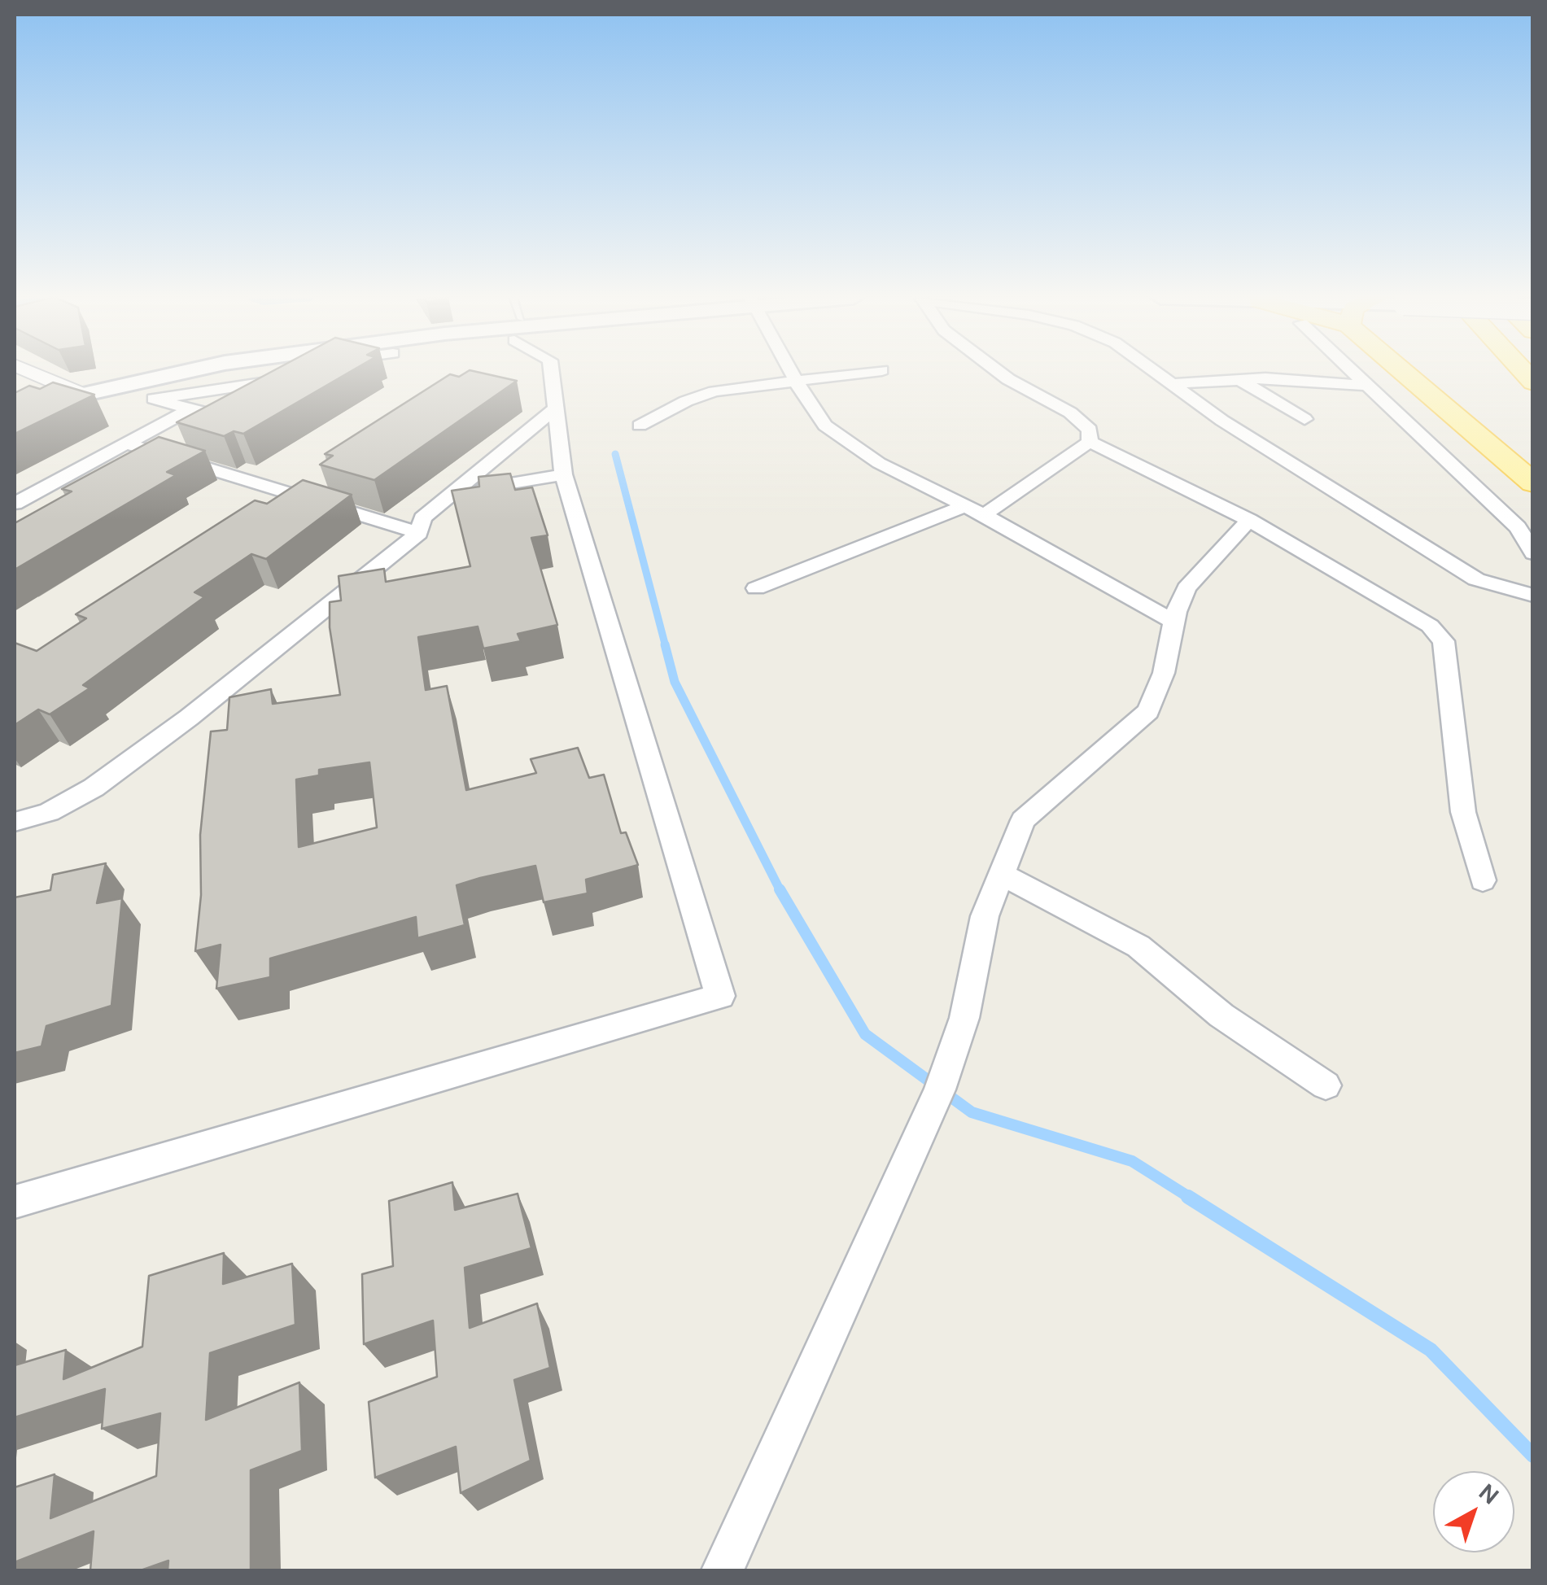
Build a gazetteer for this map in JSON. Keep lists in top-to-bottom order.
{
  "north": "top right"
}
